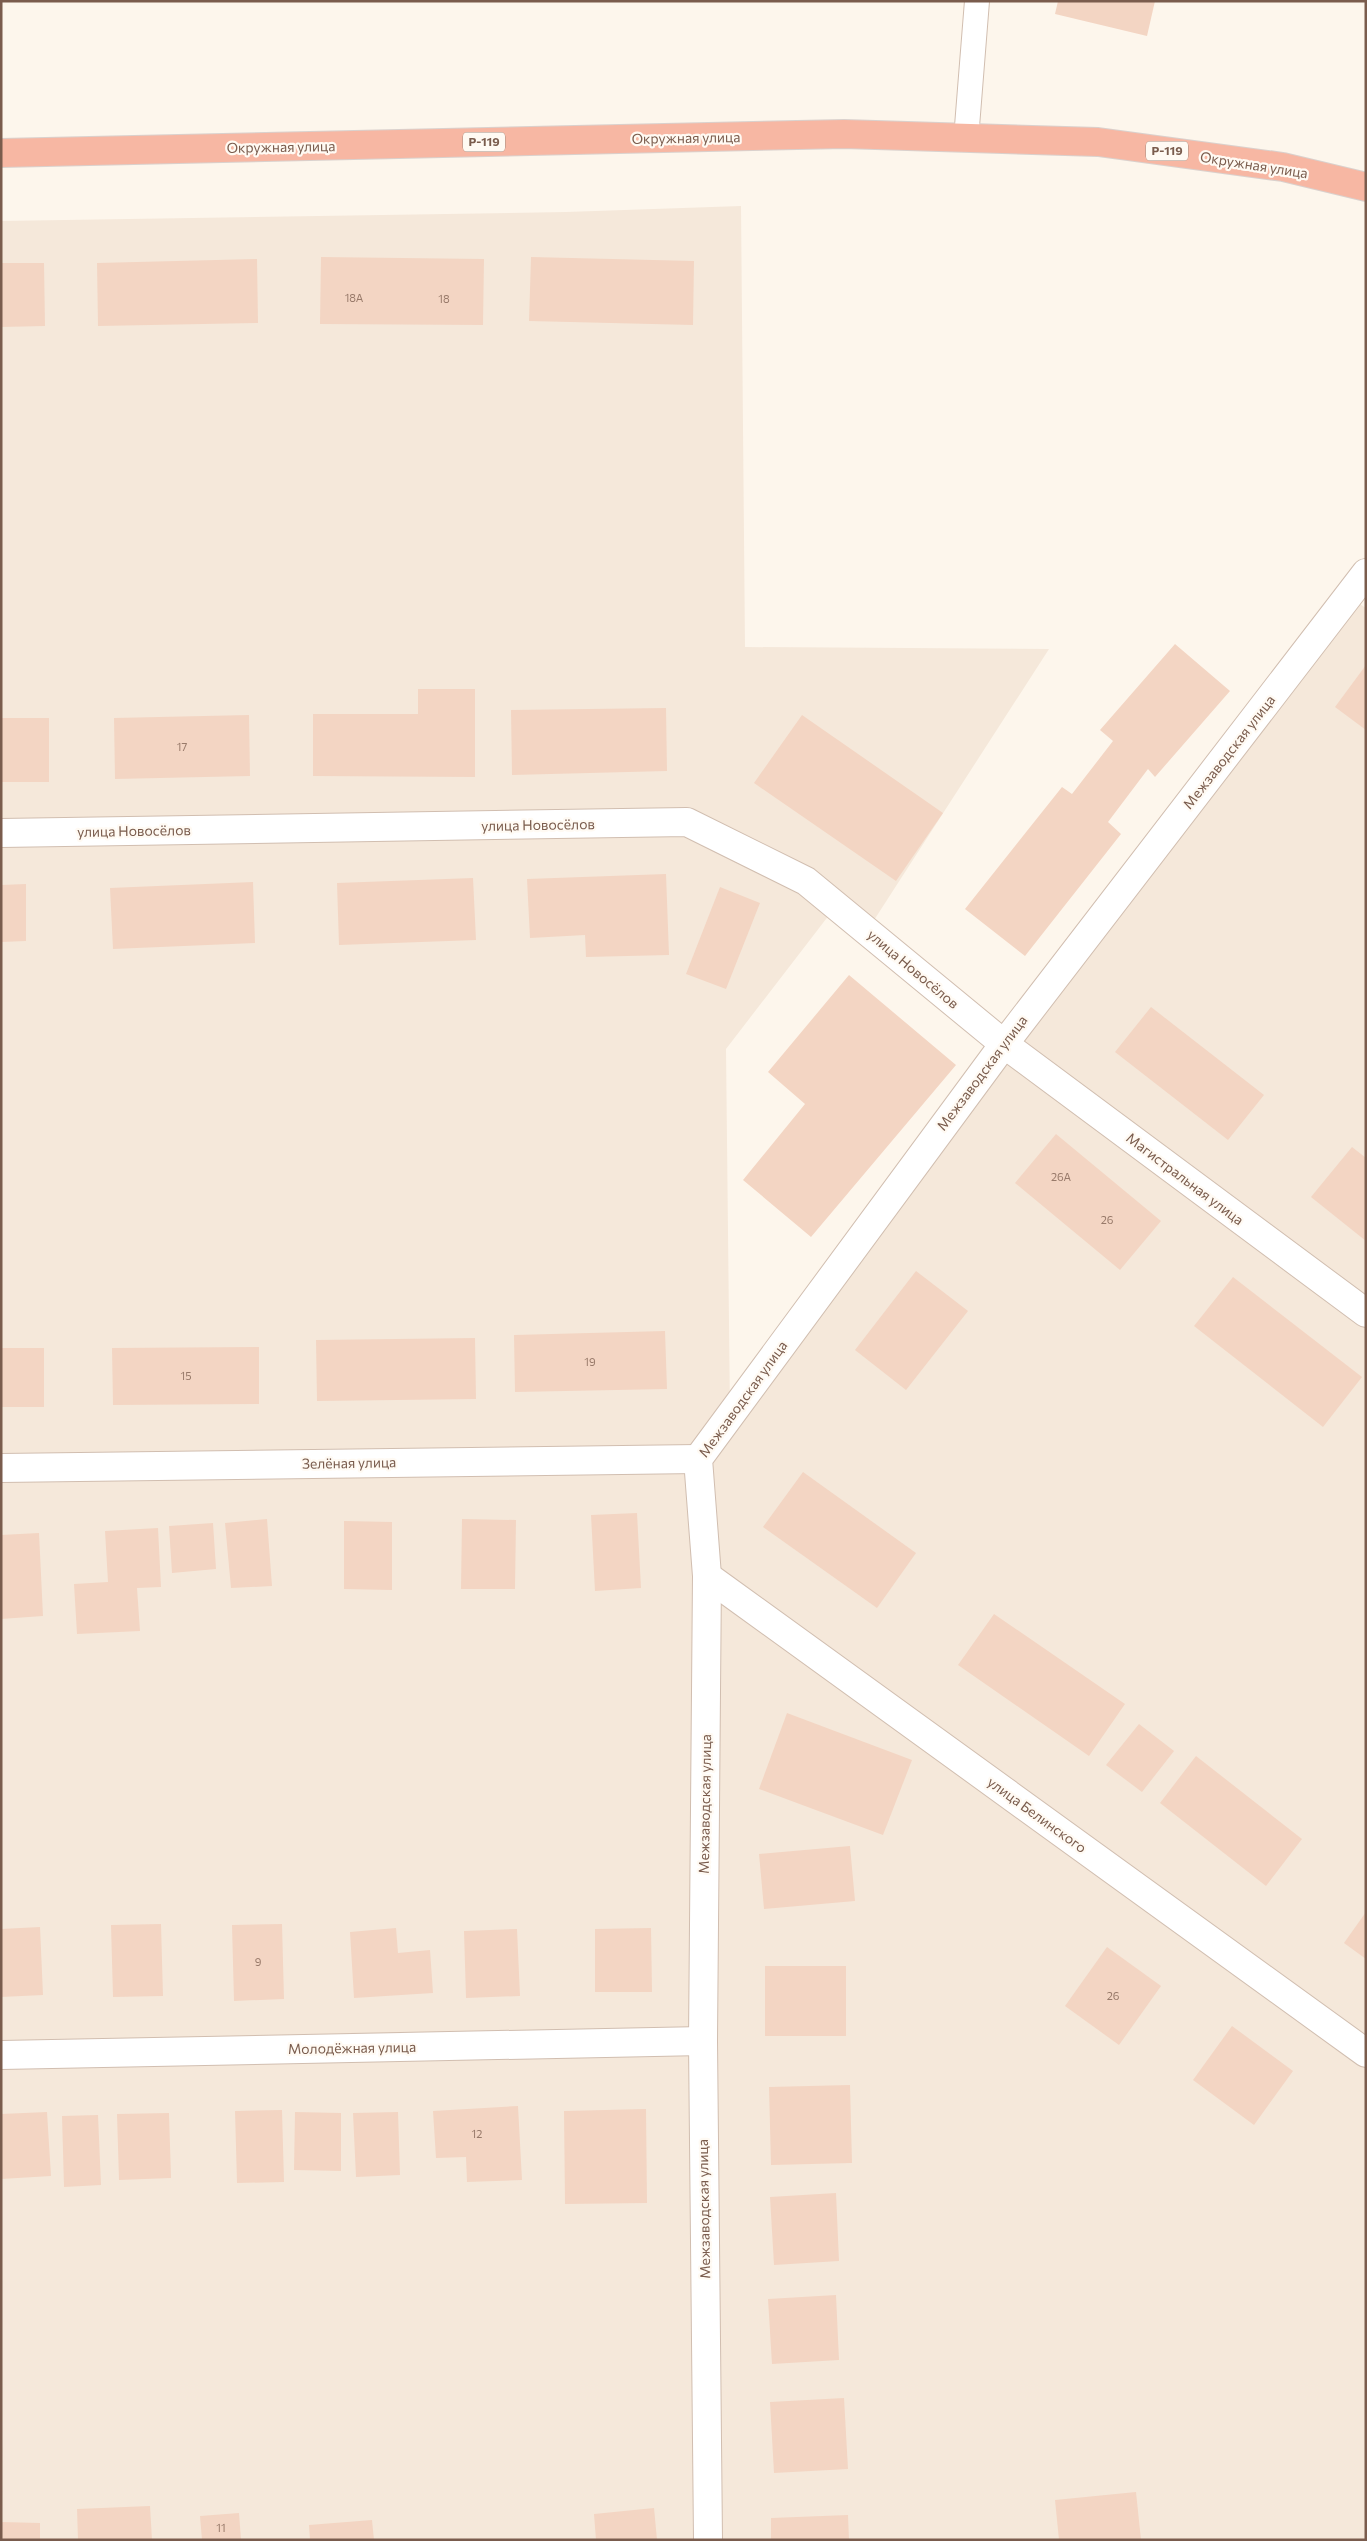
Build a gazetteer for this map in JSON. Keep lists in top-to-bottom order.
{
  "streets": {
    "highway": ["Окружная улица", "Р-119"],
    "street": [
      "Межзаводская улица",
      "улица Новосёлов",
      "Магистральная улица",
      "Зелёная улица",
      "улица Белинского",
      "Молодёжная улица"
    ]
  },
  "crossings": [
    ["Межзаводская улица", "улица Новосёлов"],
    ["Межзаводская улица", "Магистральная улица"],
    ["Межзаводская улица", "Зелёная улица"],
    ["Межзаводская улица", "улица Белинского"],
    ["Межзаводская улица", "Молодёжная улица"],
    ["улица Новосёлов", "Магистральная улица"]
  ],
  "house_numbers": [
    "18А",
    "18",
    "17",
    "26А",
    "26",
    "19",
    "15",
    "9",
    "26",
    "12",
    "11"
  ]
}
